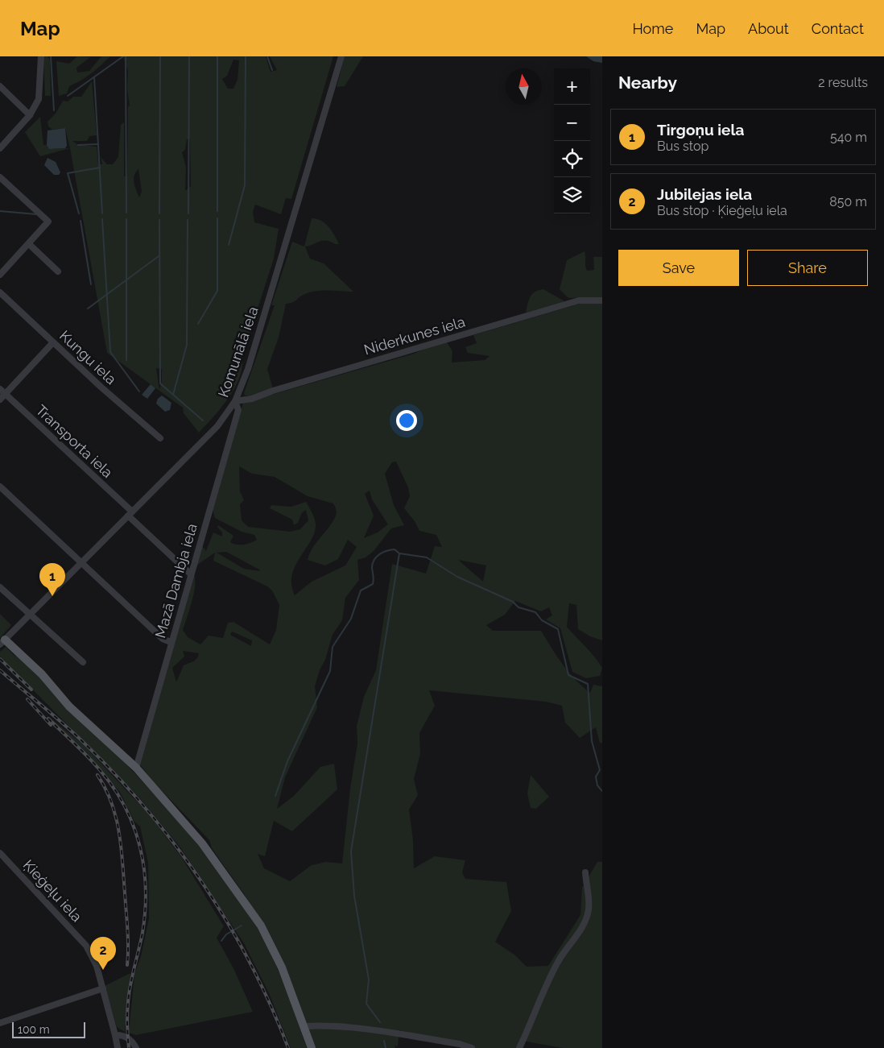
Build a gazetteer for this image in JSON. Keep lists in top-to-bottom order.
{
  "streets": {
    "street": [
      "Niderkunes iela",
      "Komunālā iela",
      "Kungu iela",
      "Transporta iela",
      "Mazā Dambja iela",
      "Ķieģeļu iela"
    ]
  },
  "crossings": [
    ["Niderkunes iela", "Komunālā iela"],
    ["Niderkunes iela", "Mazā Dambja iela"],
    ["Komunālā iela", "Transporta iela"],
    ["Komunālā iela", "Mazā Dambja iela"],
    ["Transporta iela", "Mazā Dambja iela"]
  ],
  "scale_bar": "100 m",
  "north": "top",
  "page": {
    "header": "Map",
    "nav": [
      "Home",
      "Map",
      "About",
      "Contact"
    ],
    "heading": ["Nearby", "2 results"],
    "map_buttons": ["+", "−"],
    "list": [
      {
        "mark": "1",
        "name": "Tirgoņu iela",
        "note": "Bus stop",
        "value": "540 m"
      },
      {
        "mark": "2",
        "name": "Jubilejas iela",
        "note": "Bus stop · Ķieģeļu iela",
        "value": "850 m"
      }
    ],
    "buttons": ["Save", "Share"],
    "pins": ["1", "2"],
    "scale": "100 m"
  }
}
